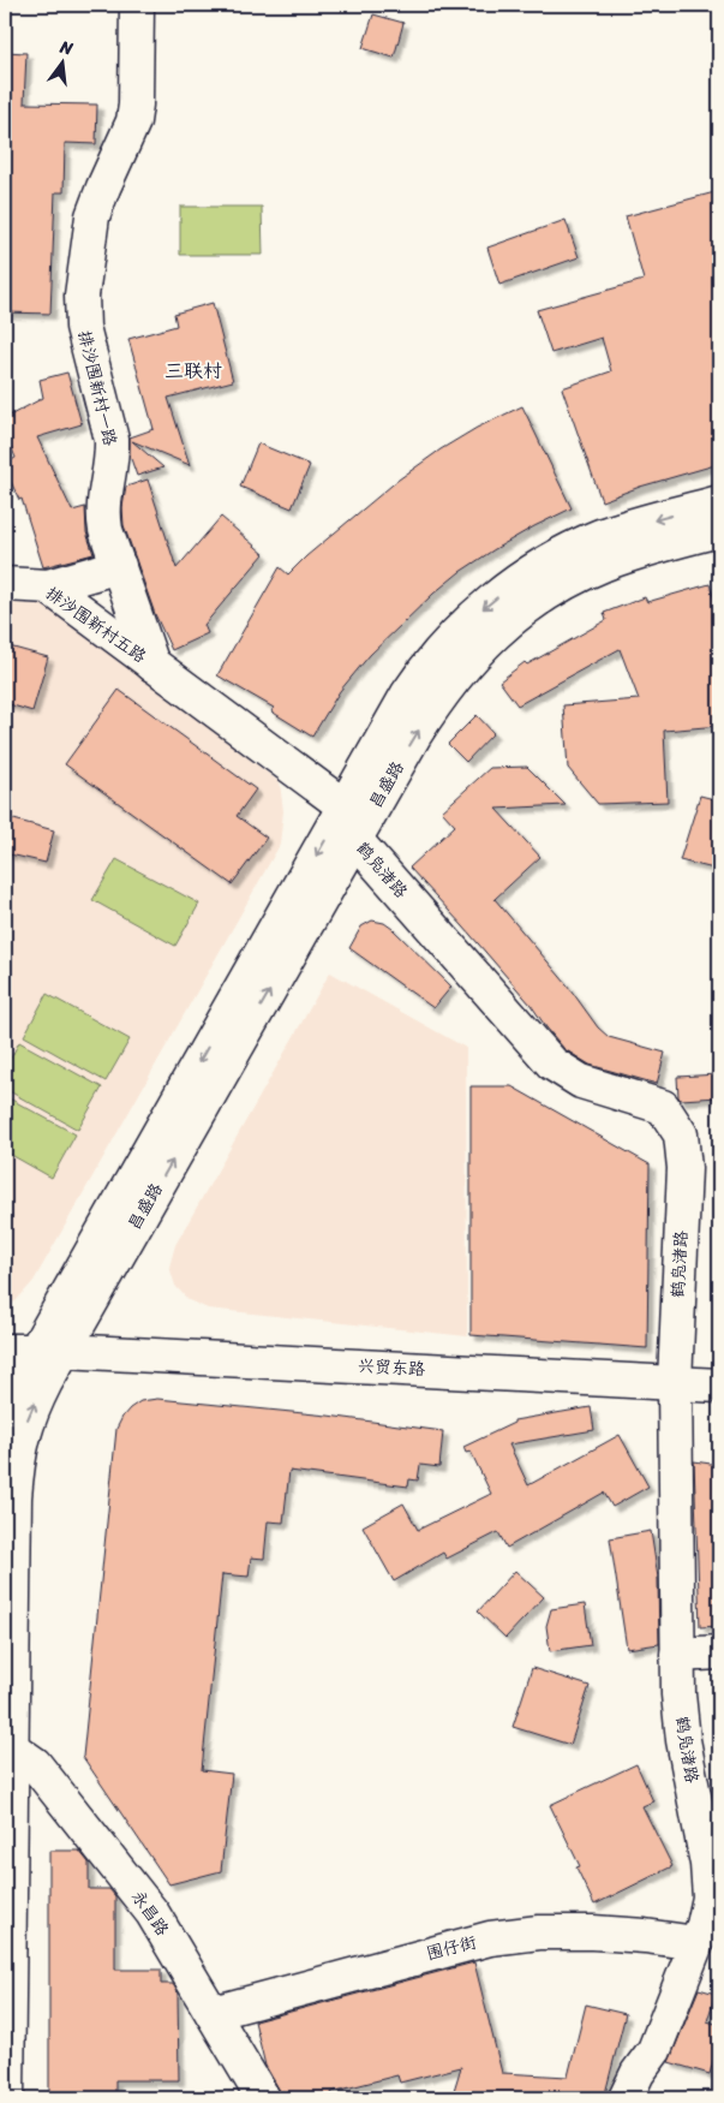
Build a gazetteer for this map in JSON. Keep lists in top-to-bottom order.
{
  "streets": {
    "street": [
      "排沙围新村一路",
      "排沙围新村五路",
      "昌盛路",
      "鹤凫渚路",
      "兴贸东路",
      "永昌路",
      "围仔街"
    ]
  },
  "crossings": [
    ["排沙围新村一路", "排沙围新村五路"],
    ["昌盛路", "鹤凫渚路"],
    ["昌盛路", "兴贸东路"],
    ["昌盛路", "永昌路"],
    ["鹤凫渚路", "兴贸东路"],
    ["鹤凫渚路", "围仔街"],
    ["永昌路", "围仔街"]
  ],
  "districts": ["三联村"],
  "north": "top"
}
